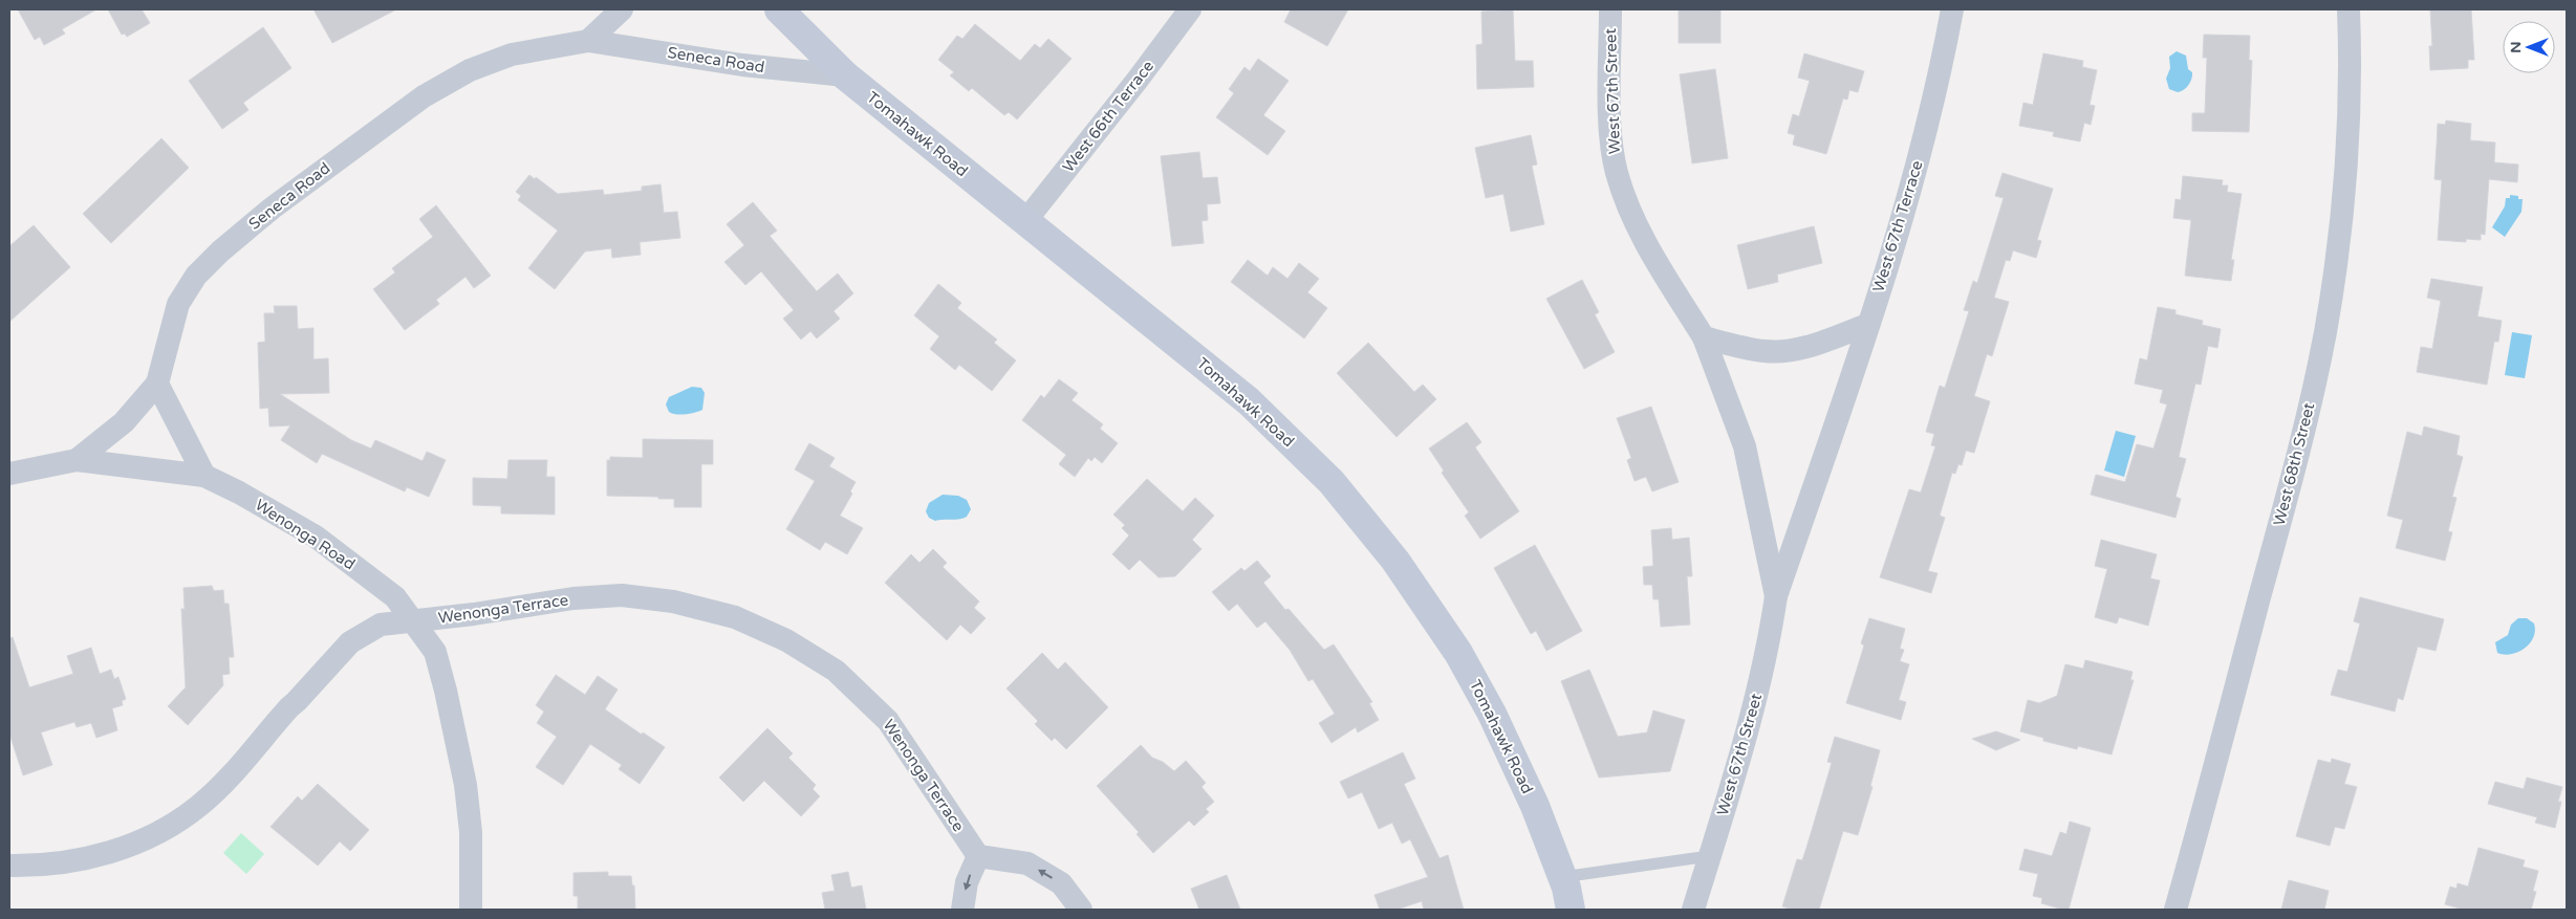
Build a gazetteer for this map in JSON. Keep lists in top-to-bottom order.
{
  "streets": {
    "street": [
      "Seneca Road",
      "West 67th Street",
      "West 66th Terrace",
      "Tomahawk Road",
      "West 67th Terrace",
      "West 68th Street",
      "Wenonga Road",
      "Wenonga Terrace"
    ]
  },
  "crossings": [
    ["Seneca Road", "Tomahawk Road"],
    ["West 67th Street", "West 67th Terrace"],
    ["West 66th Terrace", "Tomahawk Road"],
    ["Wenonga Road", "Wenonga Terrace"]
  ],
  "north": "left"
}
